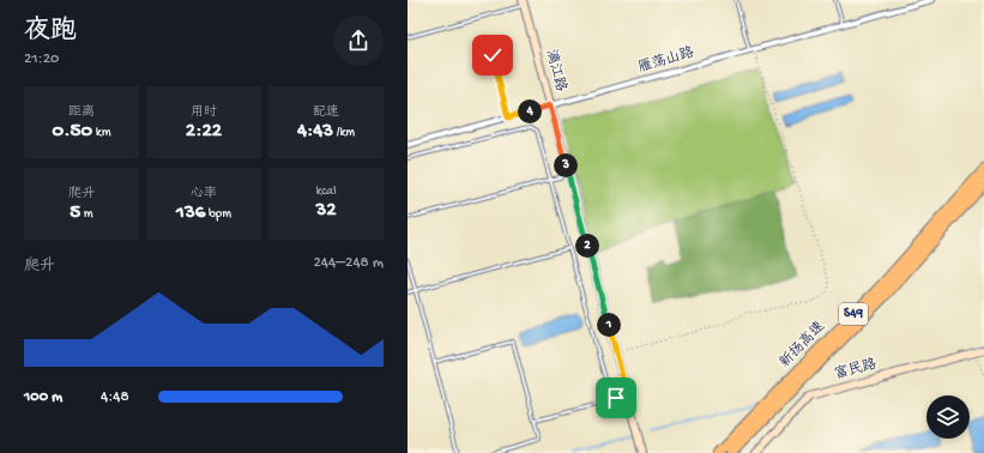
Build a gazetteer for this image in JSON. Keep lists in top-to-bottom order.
{
  "streets": {
    "highway": ["S49", "新扬高速"],
    "street": ["雁荡山路", "漓江路", "富民路"]
  },
  "crossings": [
    ["雁荡山路", "漓江路"]
  ],
  "page": {
    "heading": ["夜跑", "21:20"],
    "stats": [
      ["距离", "0.50 km"],
      ["用时", "2:22"],
      ["配速", "4:43 /km"],
      ["爬升", "5 m"],
      ["心率", "136 bpm"],
      ["kcal", "32"]
    ],
    "pins": [
      "4",
      "3",
      "2",
      "1"
    ],
    "chart": ["爬升", "244–248 m"],
    "list": [
      {
        "name": "100 m",
        "note": "4:48"
      }
    ]
  }
}
